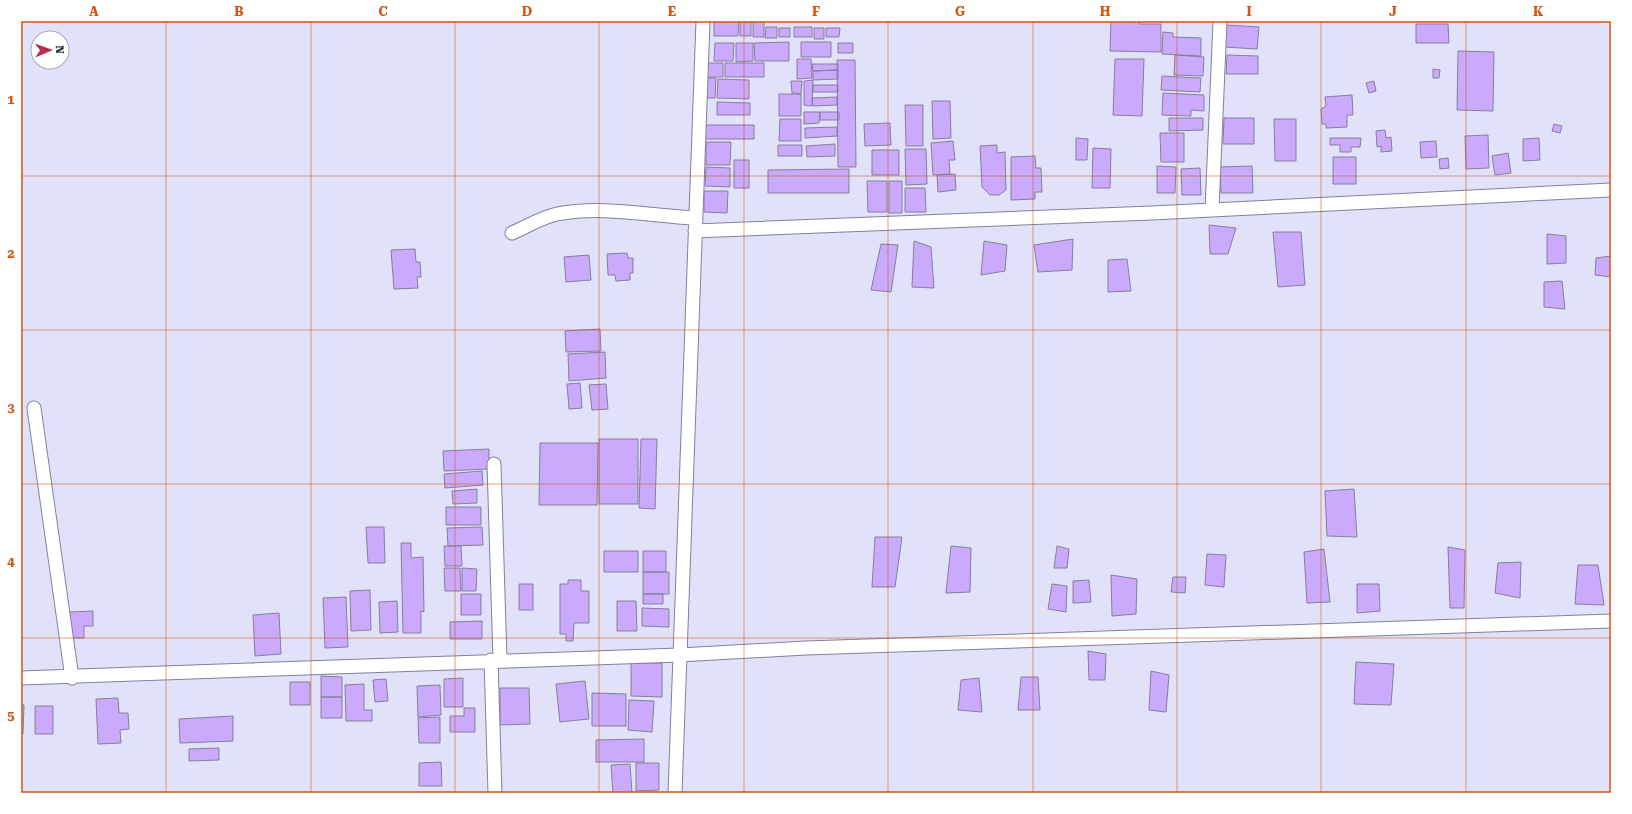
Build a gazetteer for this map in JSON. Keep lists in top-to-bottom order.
{
  "north": "right",
  "grid": {
    "columns": [
      "A",
      "B",
      "C",
      "D",
      "E",
      "F",
      "G",
      "H",
      "I",
      "J",
      "K"
    ],
    "rows": [
      "1",
      "2",
      "3",
      "4",
      "5"
    ]
  }
}
